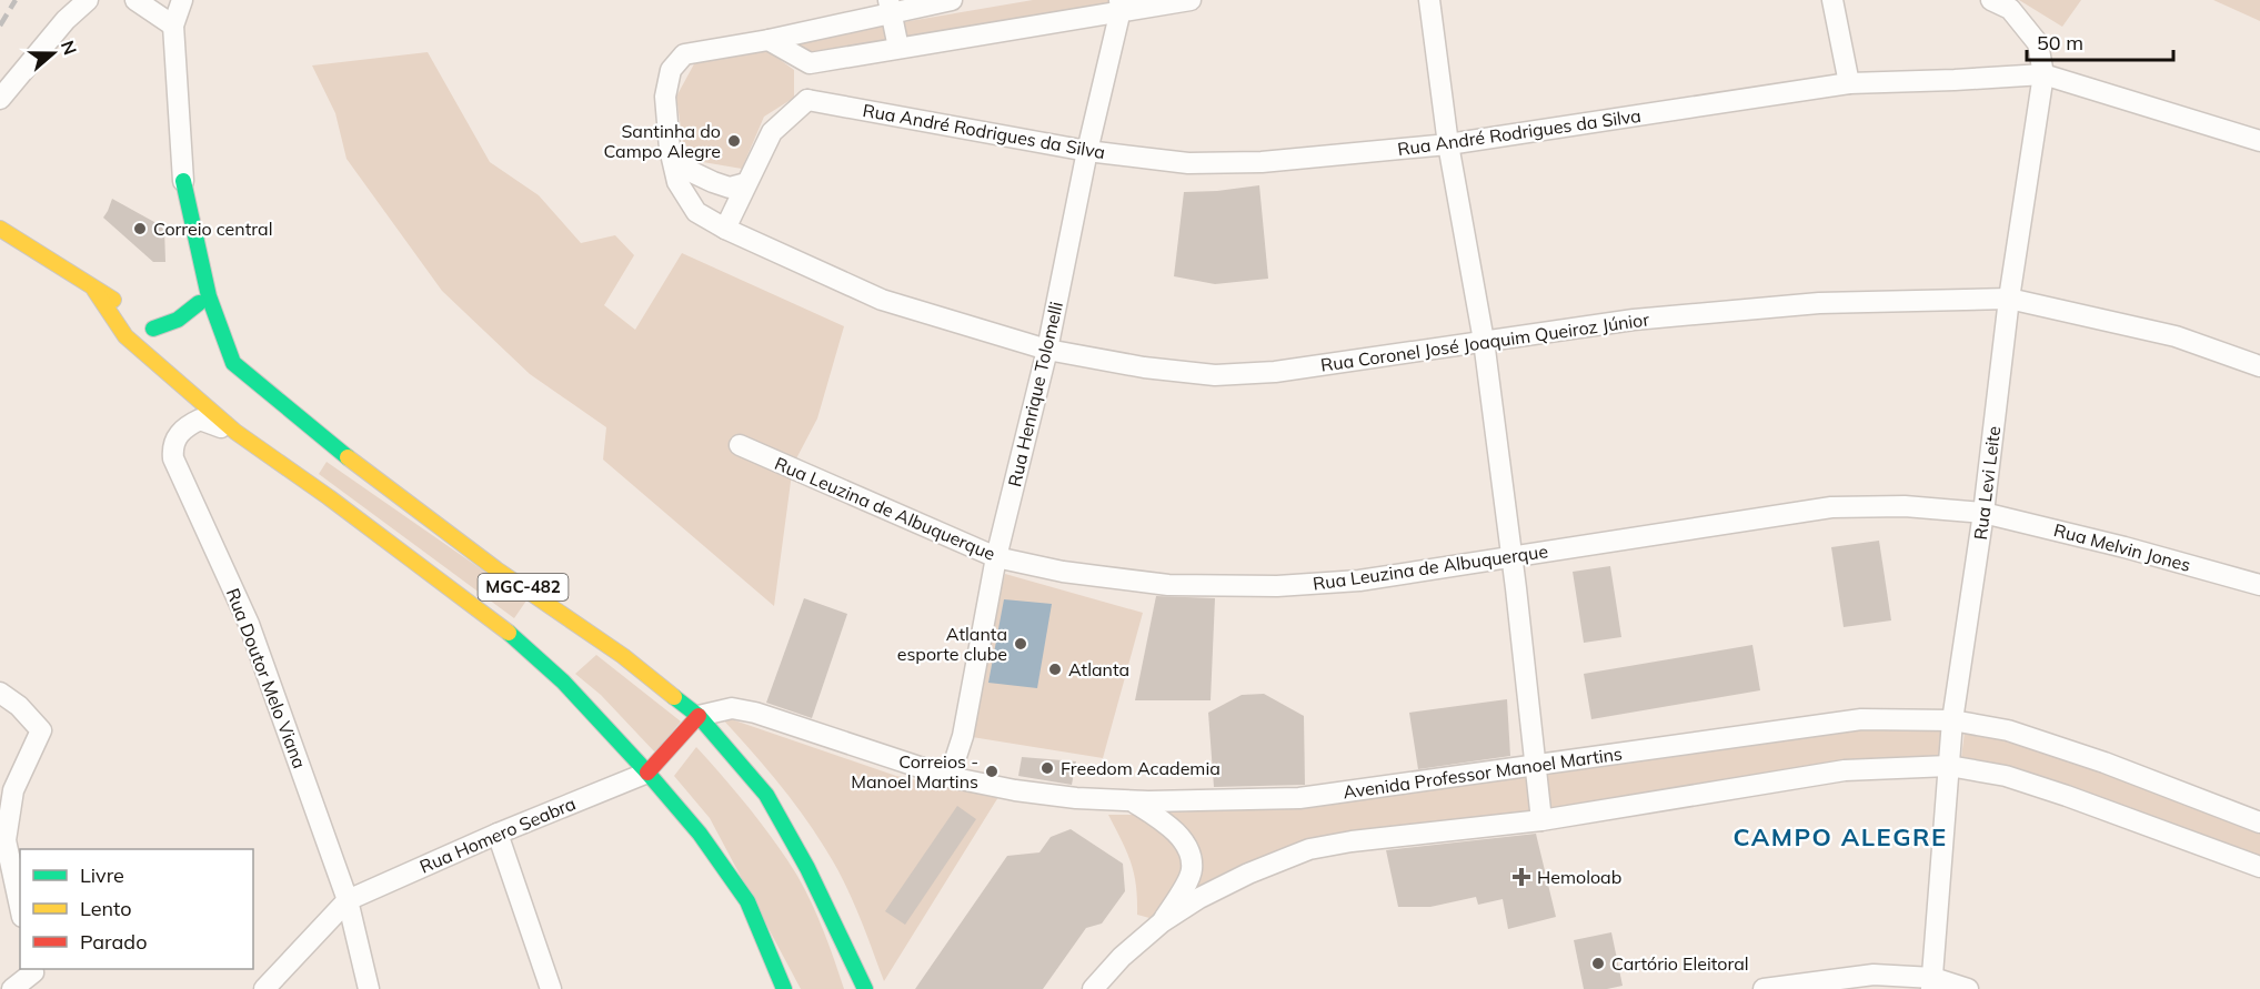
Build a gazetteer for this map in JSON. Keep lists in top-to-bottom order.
{
  "streets": {
    "highway": ["MGC-482"],
    "street": [
      "Rua André Rodrigues da Silva",
      "Rua Coronel José Joaquim Queiroz Júnior",
      "Rua Henrique Tolomelli",
      "Rua Levi Leite",
      "Rua Leuzina de Albuquerque",
      "Rua Melvin Jones",
      "Rua Doutor Melo Viana",
      "Avenida Professor Manoel Martins",
      "Rua Homero Seabra"
    ]
  },
  "crossings": [
    ["Rua André Rodrigues da Silva", "Rua Coronel José Joaquim Queiroz Júnior"],
    ["Rua André Rodrigues da Silva", "Rua Henrique Tolomelli"],
    ["Rua André Rodrigues da Silva", "Rua Levi Leite"],
    ["Rua Coronel José Joaquim Queiroz Júnior", "Rua Henrique Tolomelli"],
    ["Rua Coronel José Joaquim Queiroz Júnior", "Rua Levi Leite"],
    ["Rua Henrique Tolomelli", "Rua Leuzina de Albuquerque"],
    ["Rua Henrique Tolomelli", "Avenida Professor Manoel Martins"],
    ["Rua Levi Leite", "Rua Leuzina de Albuquerque"],
    ["Rua Levi Leite", "Rua Melvin Jones"],
    ["Rua Levi Leite", "Avenida Professor Manoel Martins"],
    ["Rua Leuzina de Albuquerque", "Rua Melvin Jones"],
    ["MGC-482", "Rua Doutor Melo Viana"],
    ["MGC-482", "Avenida Professor Manoel Martins"],
    ["MGC-482", "Rua Homero Seabra"],
    ["Rua Doutor Melo Viana", "Rua Homero Seabra"]
  ],
  "districts": ["CAMPO ALEGRE"],
  "places": {
    "other": [
      "Santinha do Campo Alegre",
      "Correio central",
      "Atlanta esporte clube",
      "Atlanta",
      "Freedom Academia",
      "Correios - Manoel Martins",
      "Cartório Eleitoral"
    ],
    "health": ["Hemoloab"]
  },
  "legend": ["Livre", "Lento", "Parado"],
  "scale_bar": "50 m",
  "north": "right"
}
